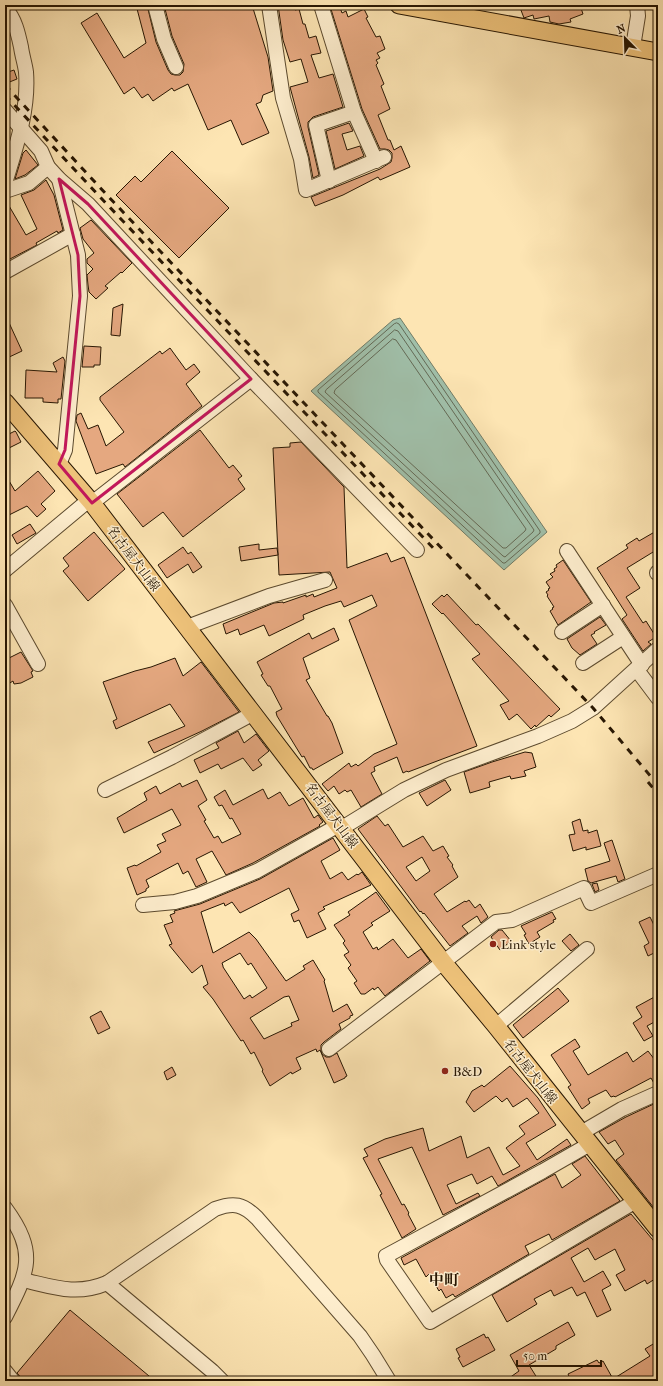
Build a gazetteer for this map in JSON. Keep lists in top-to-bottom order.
{
  "streets": {
    "main road": ["名古屋犬山線"]
  },
  "districts": ["中町"],
  "places": ["Link style", "B&D"],
  "scale_bar": "50 m",
  "north": "top left"
}
